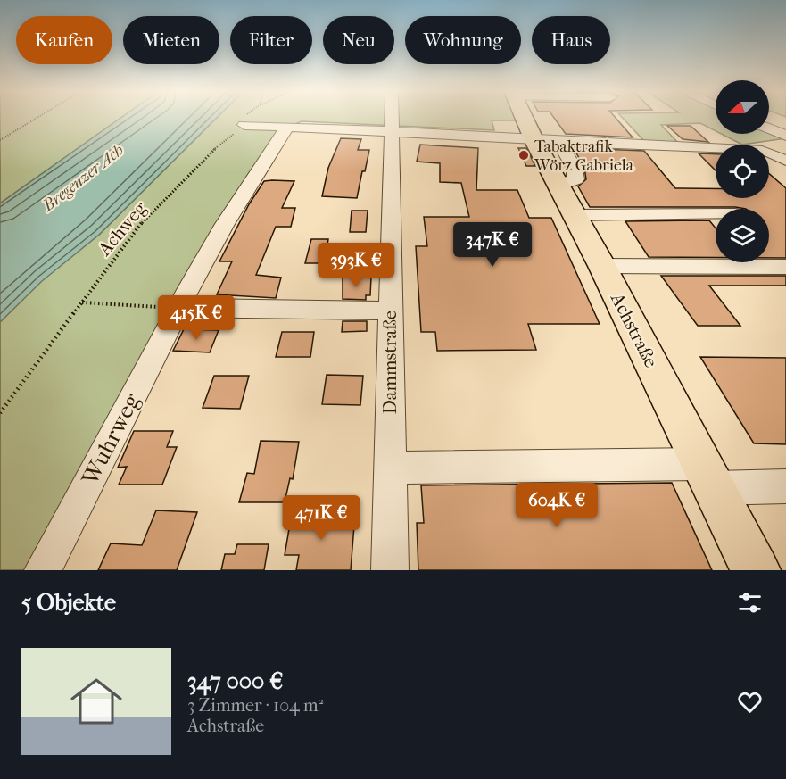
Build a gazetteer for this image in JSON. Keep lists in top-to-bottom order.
{
  "streets": {
    "main road": ["Achstraße"],
    "street": ["Dammstraße", "Wuhrweg"],
    "path": ["Achweg"]
  },
  "water": ["Bregenzer Ach"],
  "places": ["Tabaktrafik Wörz Gabriela"],
  "north": "left",
  "page": {
    "chip": [
      "Kaufen",
      "Mieten",
      "Filter",
      "Neu",
      "Wohnung",
      "Haus"
    ],
    "price": [
      "347K €",
      "393K €",
      "415K €",
      "604K €",
      "471K €"
    ],
    "heading": "5 Objekte",
    "list": [
      {
        "name": "347 000 €",
        "note": "3 Zimmer · 104 m² · Achstraße"
      }
    ]
  }
}
